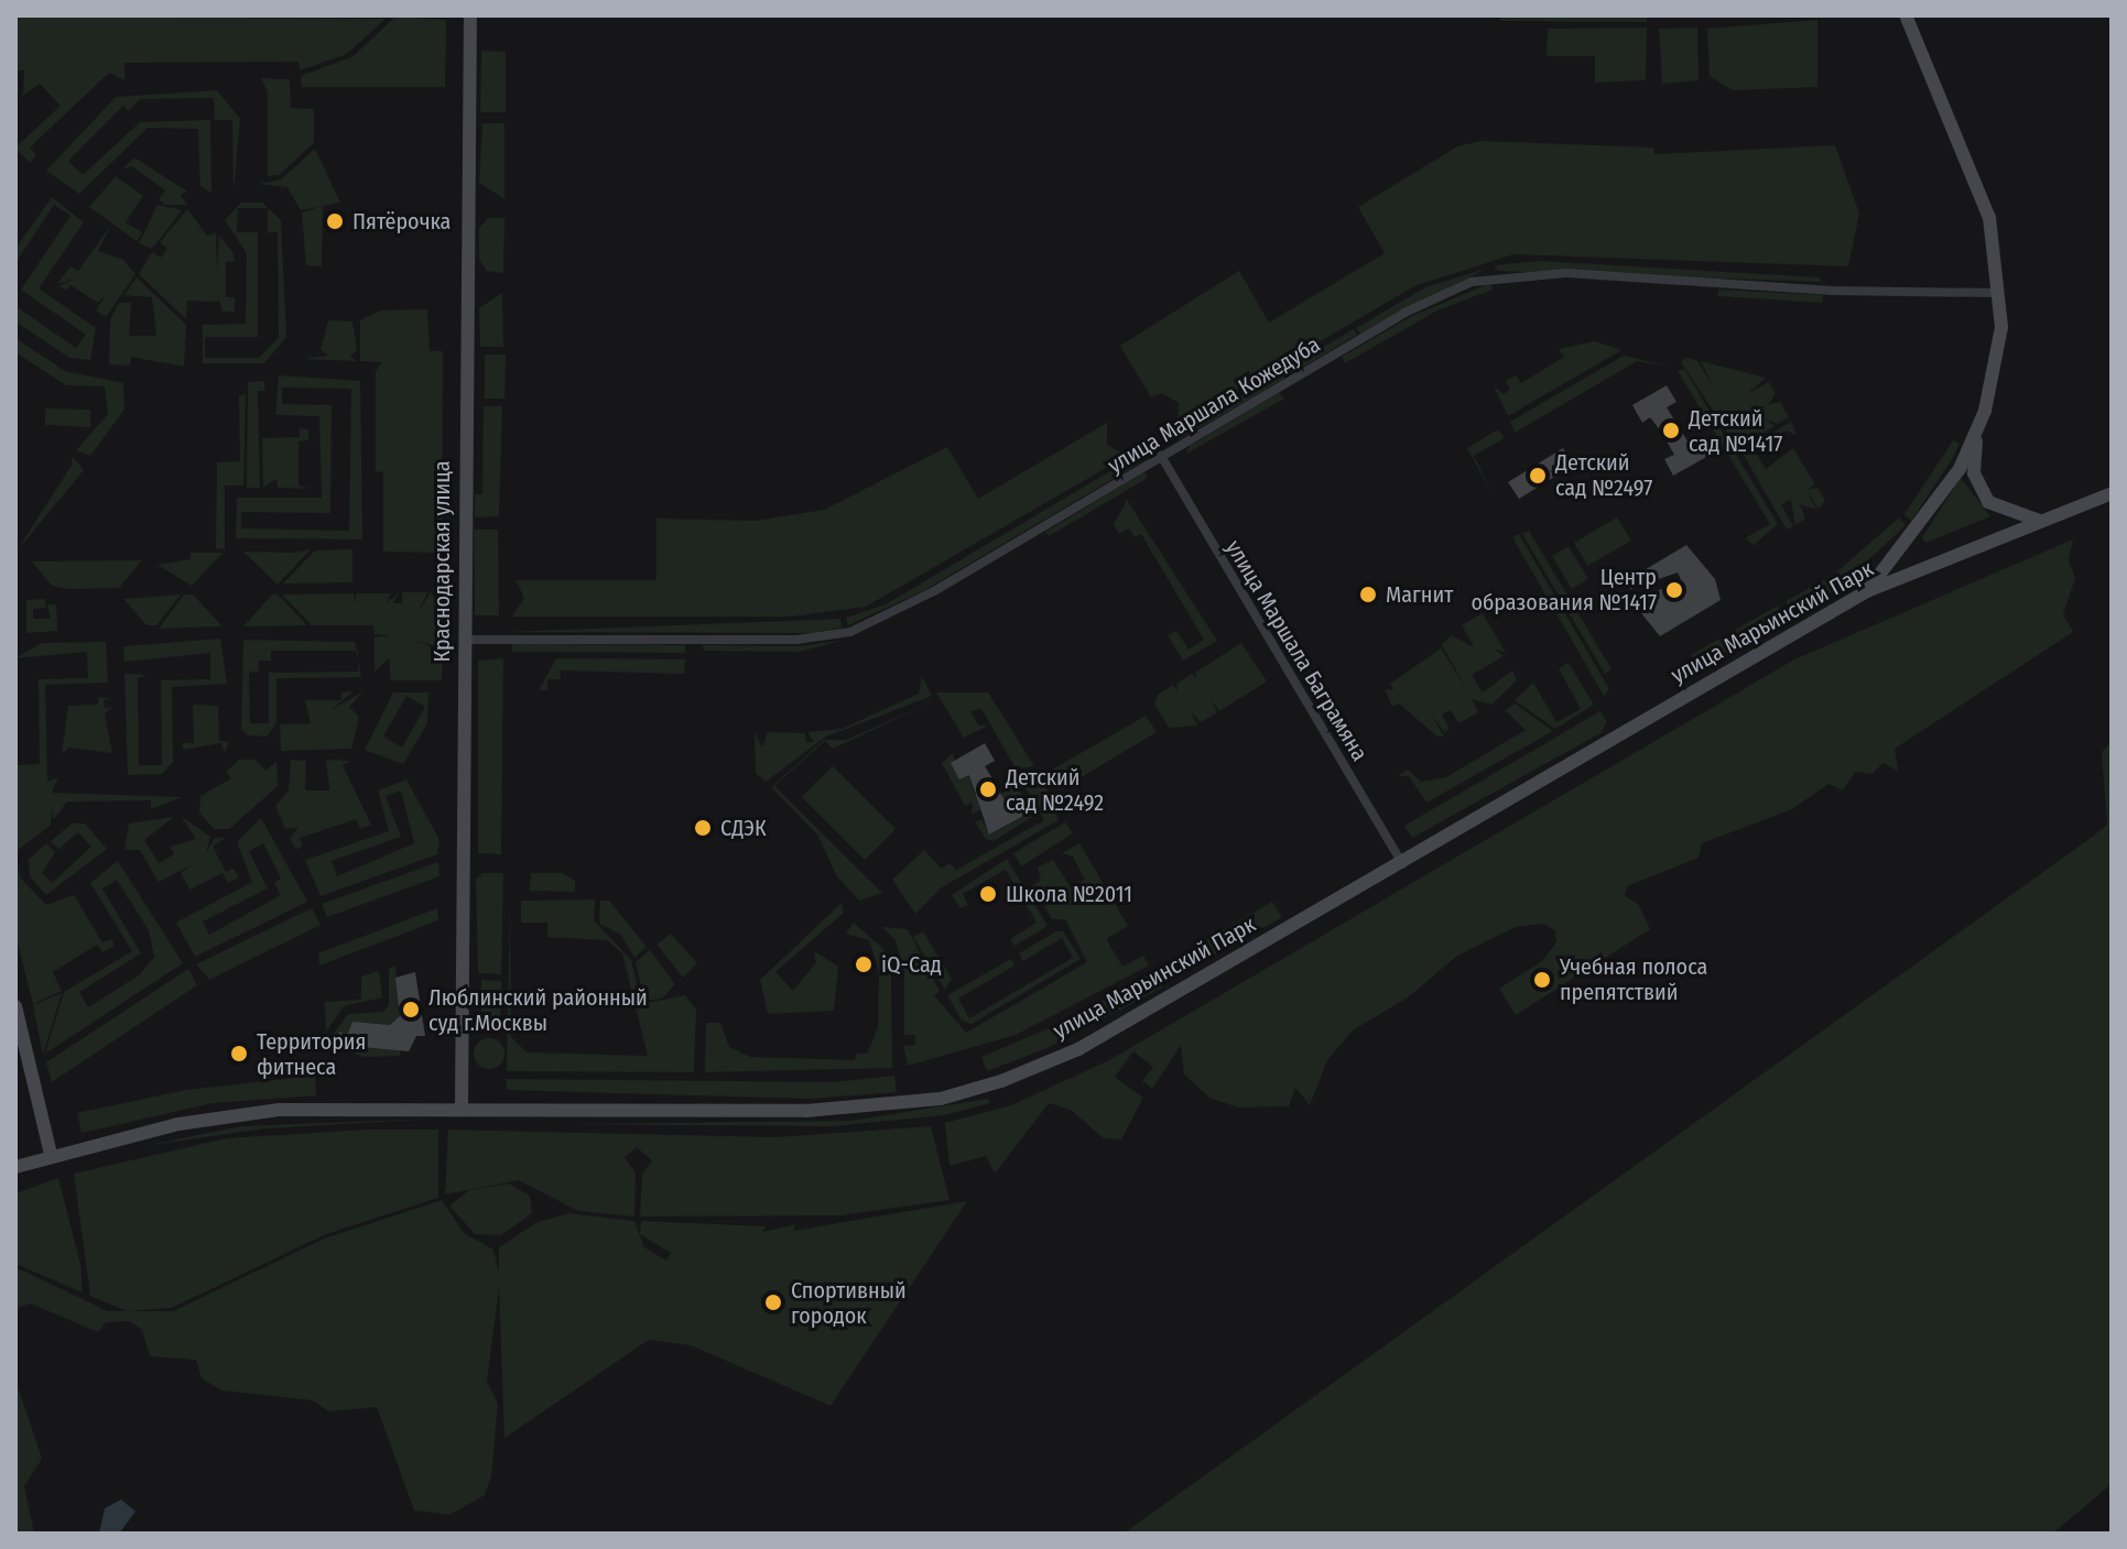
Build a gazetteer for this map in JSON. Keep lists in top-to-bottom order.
{
  "streets": {
    "main road": ["Краснодарская улица", "улица Марьинский Парк"],
    "street": ["улица Маршала Кожедуба", "улица Маршала Баграмяна"]
  },
  "crossings": [
    ["улица Маршала Кожедуба", "Краснодарская улица"],
    ["улица Маршала Кожедуба", "улица Маршала Баграмяна"],
    ["Краснодарская улица", "улица Марьинский Парк"],
    ["улица Марьинский Парк", "улица Маршала Баграмяна"]
  ],
  "places": [
    "Пятёрочка",
    "Детский сад №1417",
    "Детский сад №2497",
    "Центр образования №1417",
    "Магнит",
    "Детский сад №2492",
    "СДЭК",
    "Школа №2011",
    "iQ-Сад",
    "Учебная полоса препятствий",
    "Люблинский районный суд г.Москвы",
    "Территория фитнеса",
    "Спортивный городок"
  ]
}
